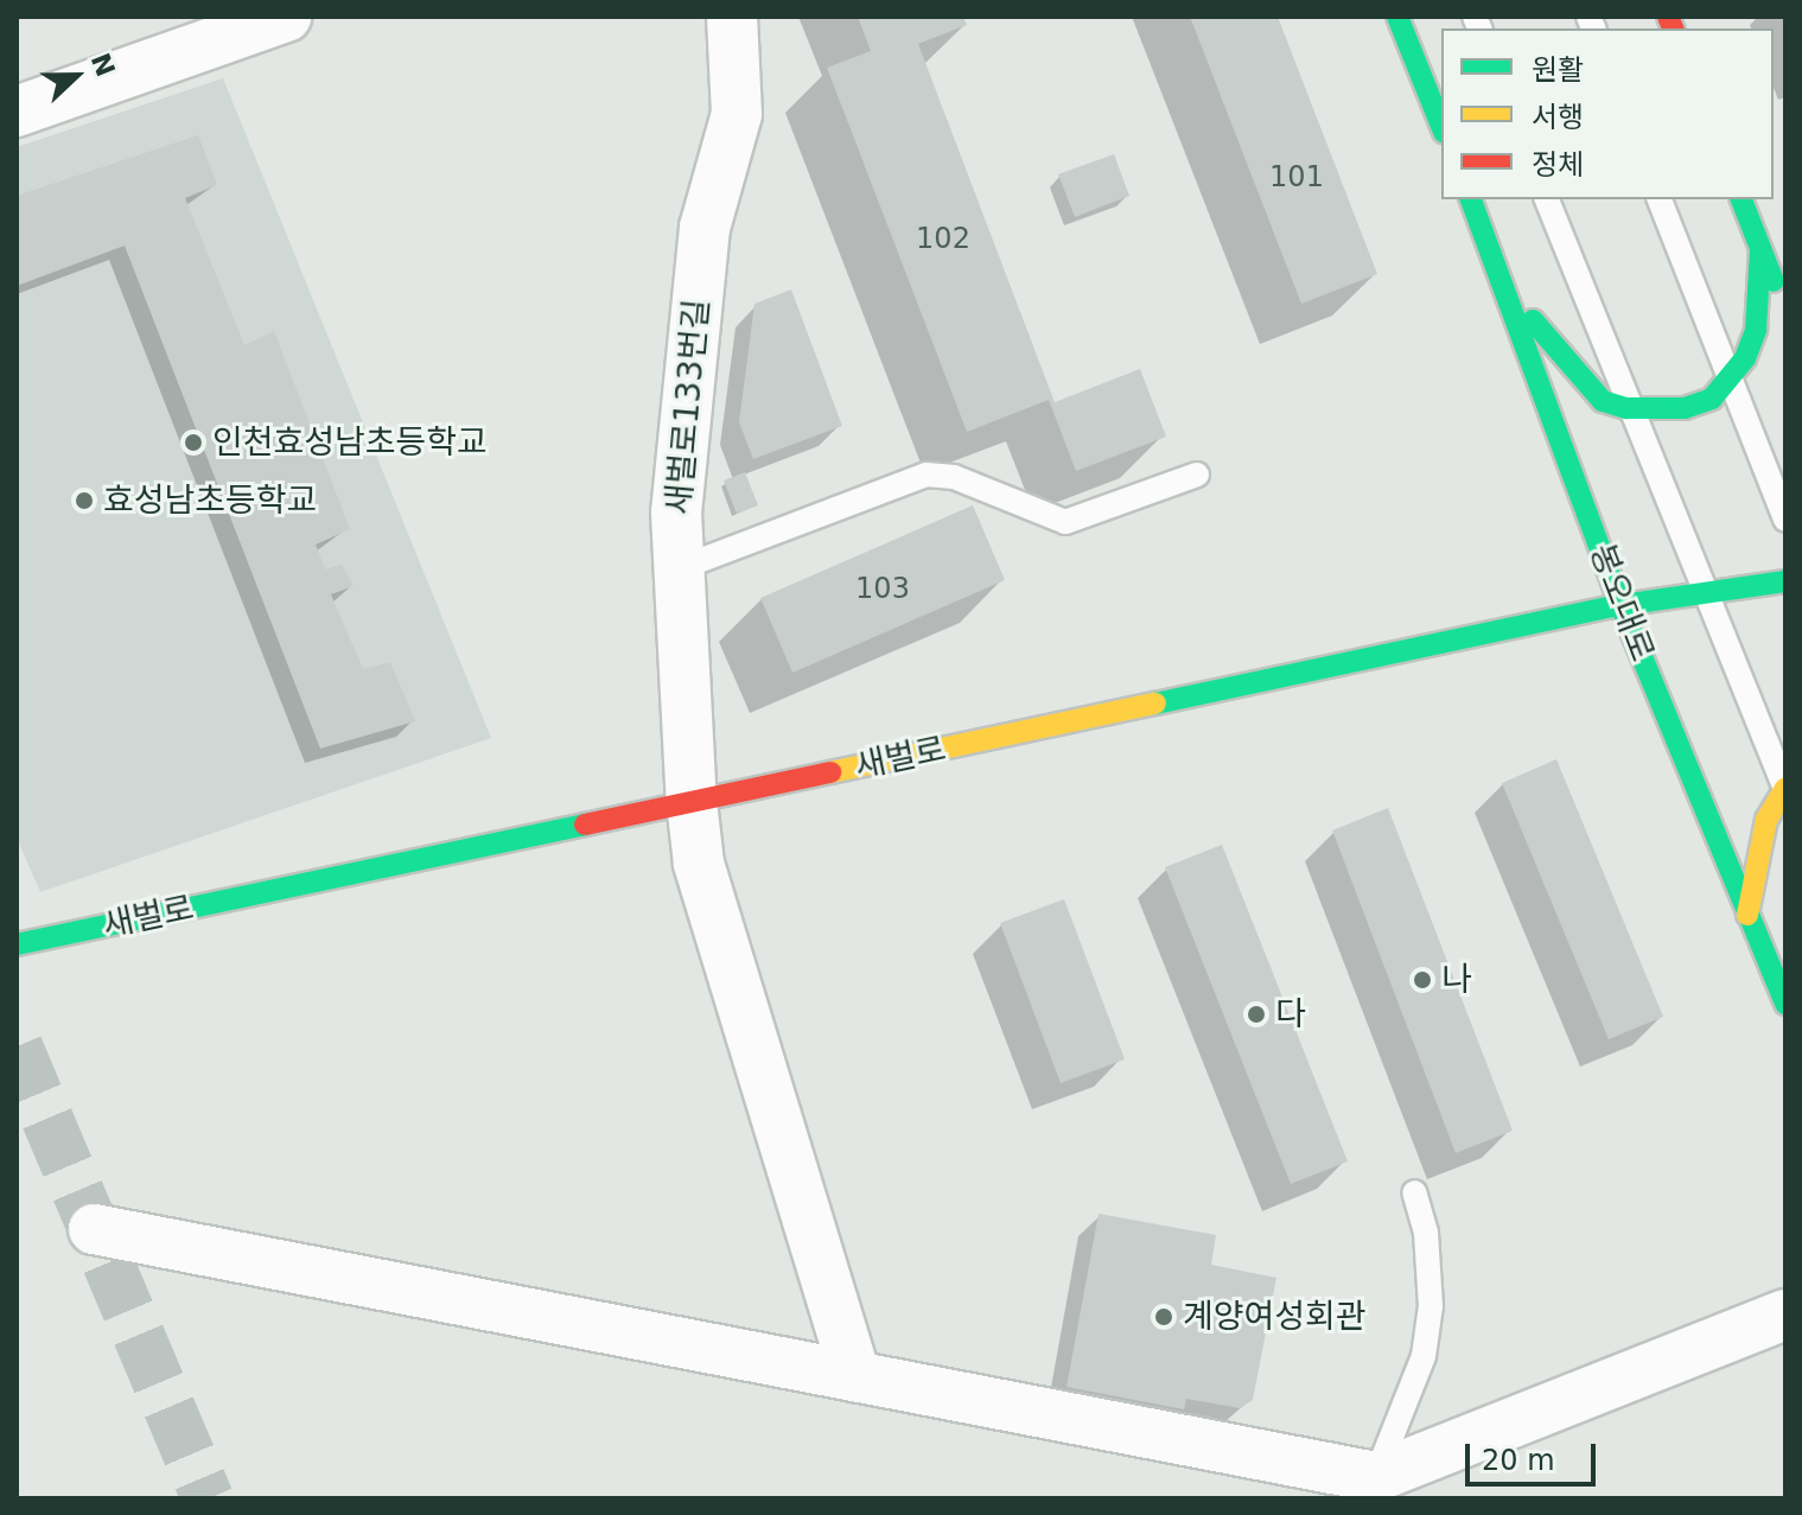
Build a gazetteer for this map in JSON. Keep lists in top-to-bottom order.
{
  "streets": {
    "street": ["새벌로133번길", "봉오대로", "새벌로"]
  },
  "crossings": [
    ["새벌로133번길", "새벌로"],
    ["봉오대로", "새벌로"]
  ],
  "places": [
    "인천효성남초등학교",
    "효성남초등학교",
    "나",
    "다",
    "계양여성회관"
  ],
  "house_numbers": ["101", "102", "103"],
  "legend": ["원활", "서행", "정체"],
  "scale_bar": "20 m",
  "north": "right"
}
